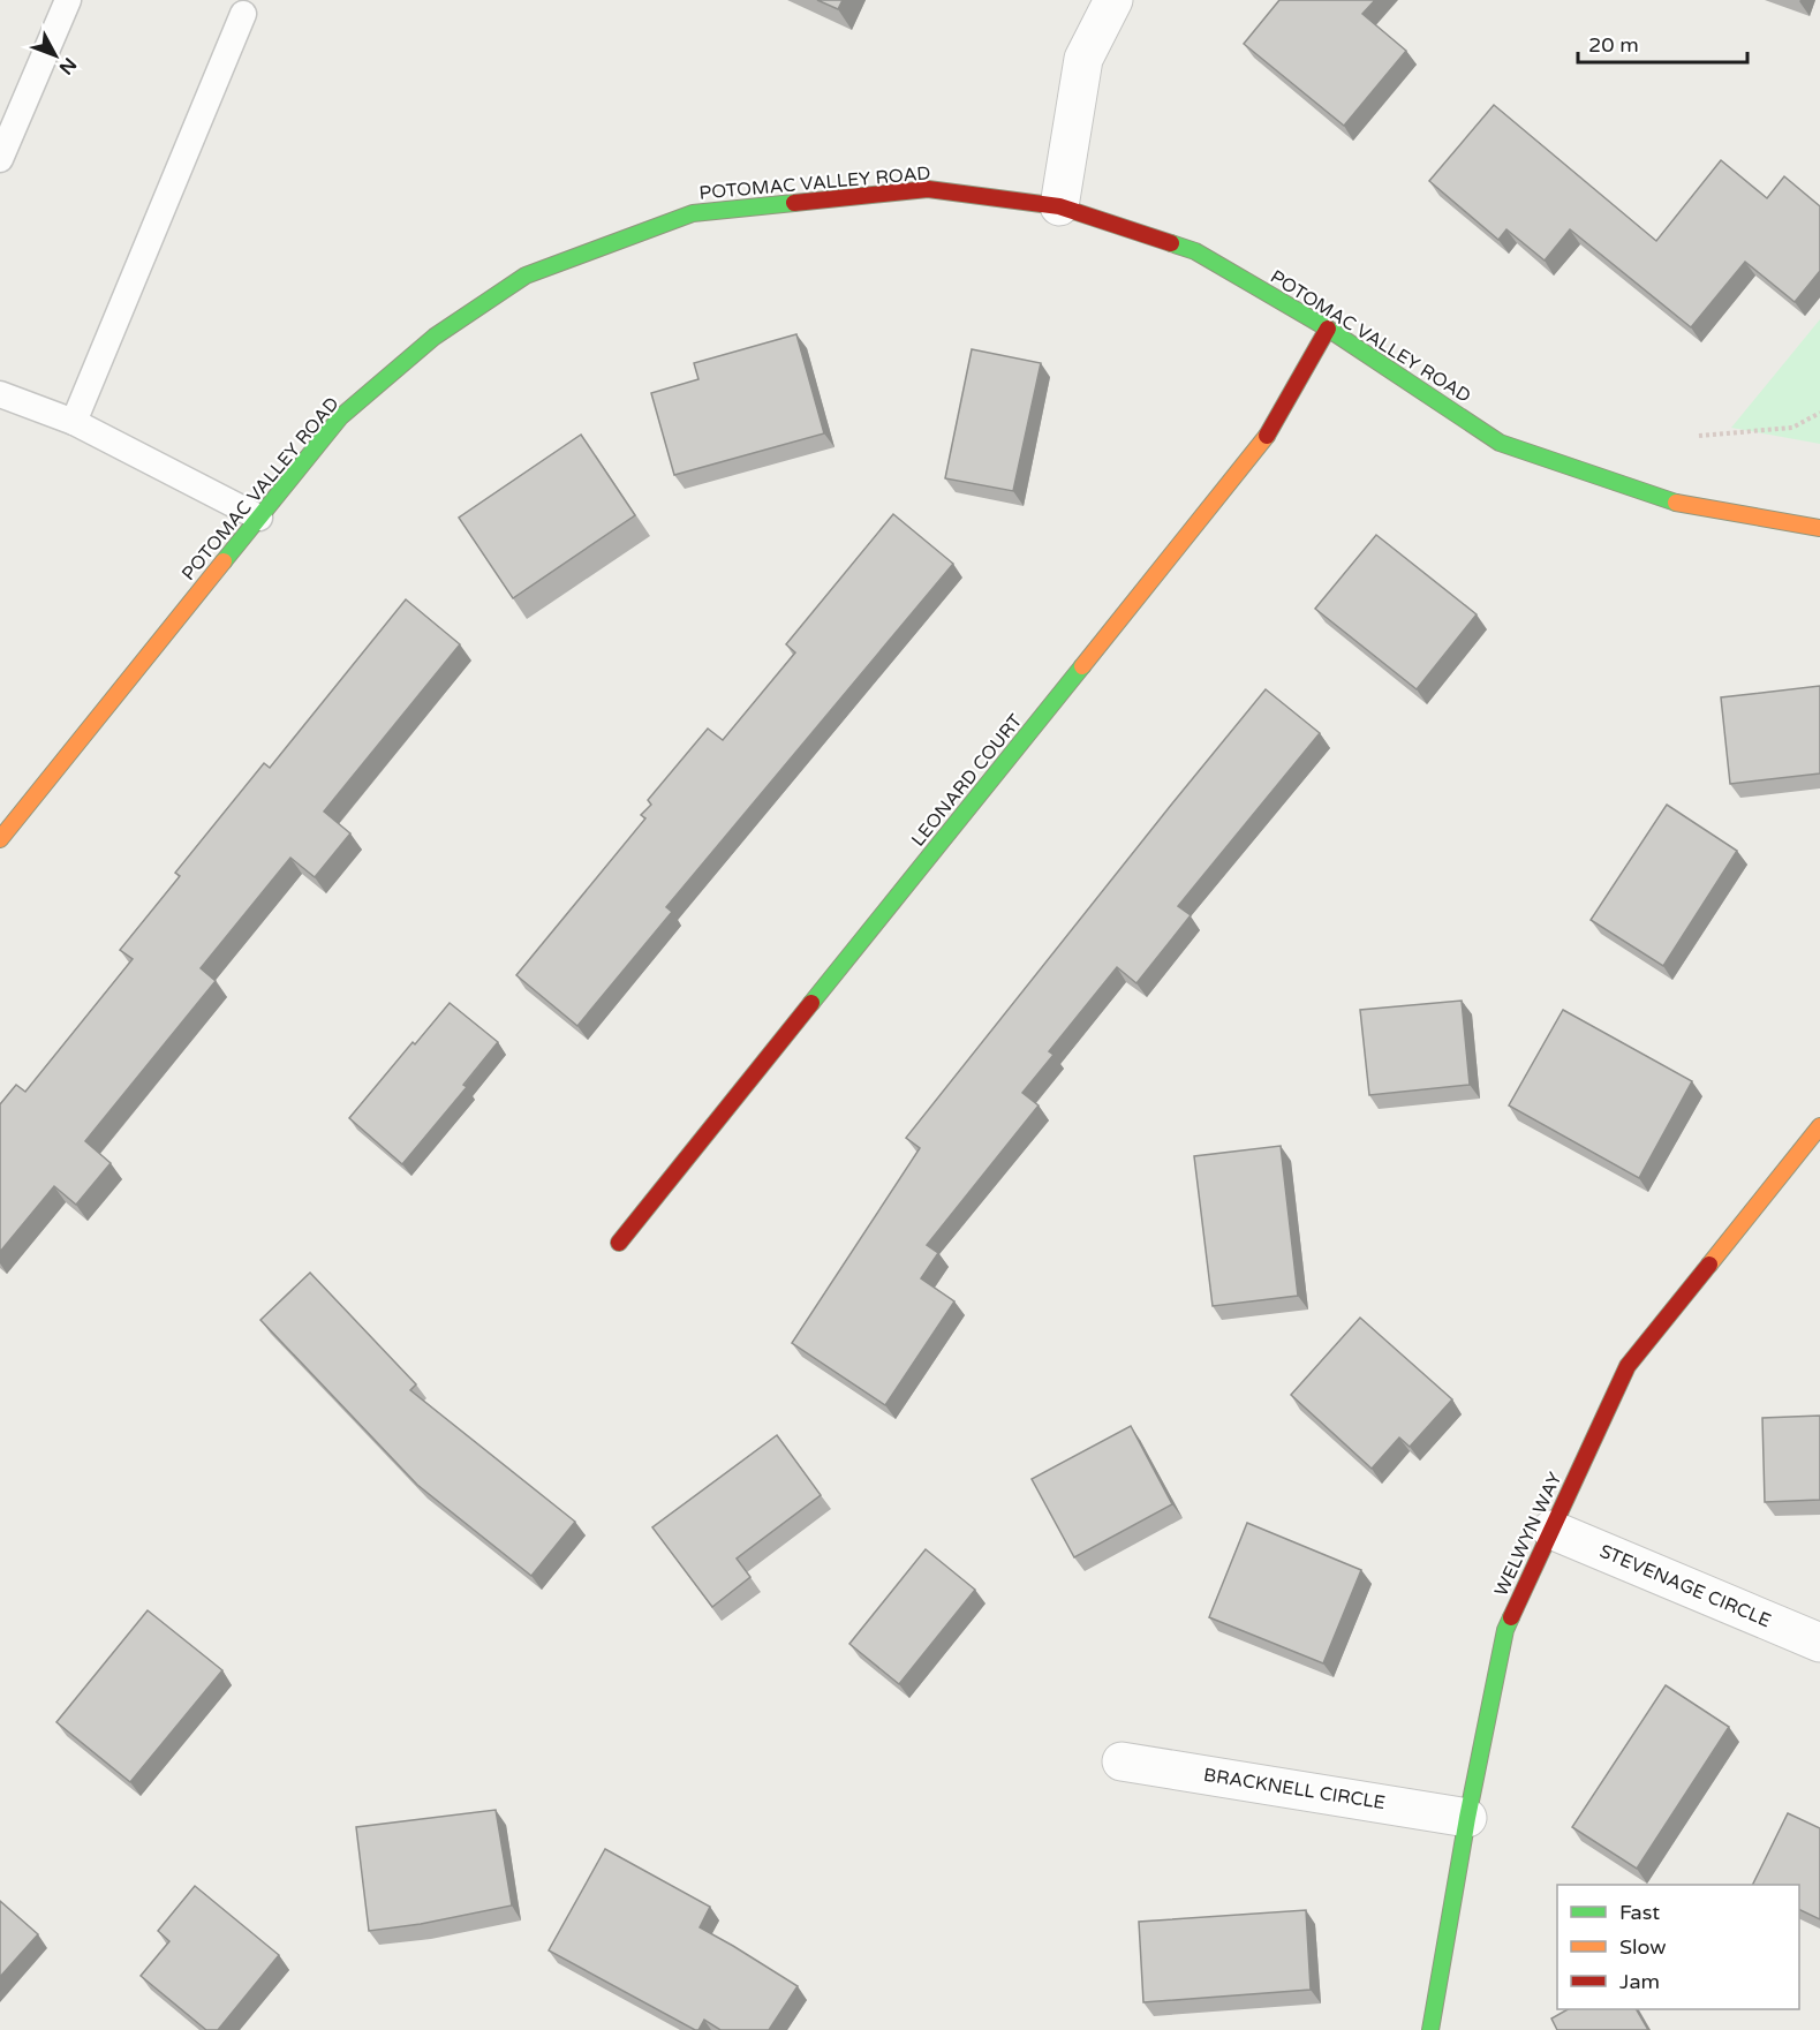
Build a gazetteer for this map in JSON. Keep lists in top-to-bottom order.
{
  "streets": {
    "street": [
      "POTOMAC VALLEY ROAD",
      "LEONARD COURT",
      "WELWYN WAY",
      "STEVENAGE CIRCLE",
      "BRACKNELL CIRCLE"
    ]
  },
  "crossings": [
    ["POTOMAC VALLEY ROAD", "LEONARD COURT"],
    ["WELWYN WAY", "STEVENAGE CIRCLE"],
    ["WELWYN WAY", "BRACKNELL CIRCLE"]
  ],
  "legend": ["Fast", "Slow", "Jam"],
  "scale_bar": "20 m",
  "north": "bottom right"
}
